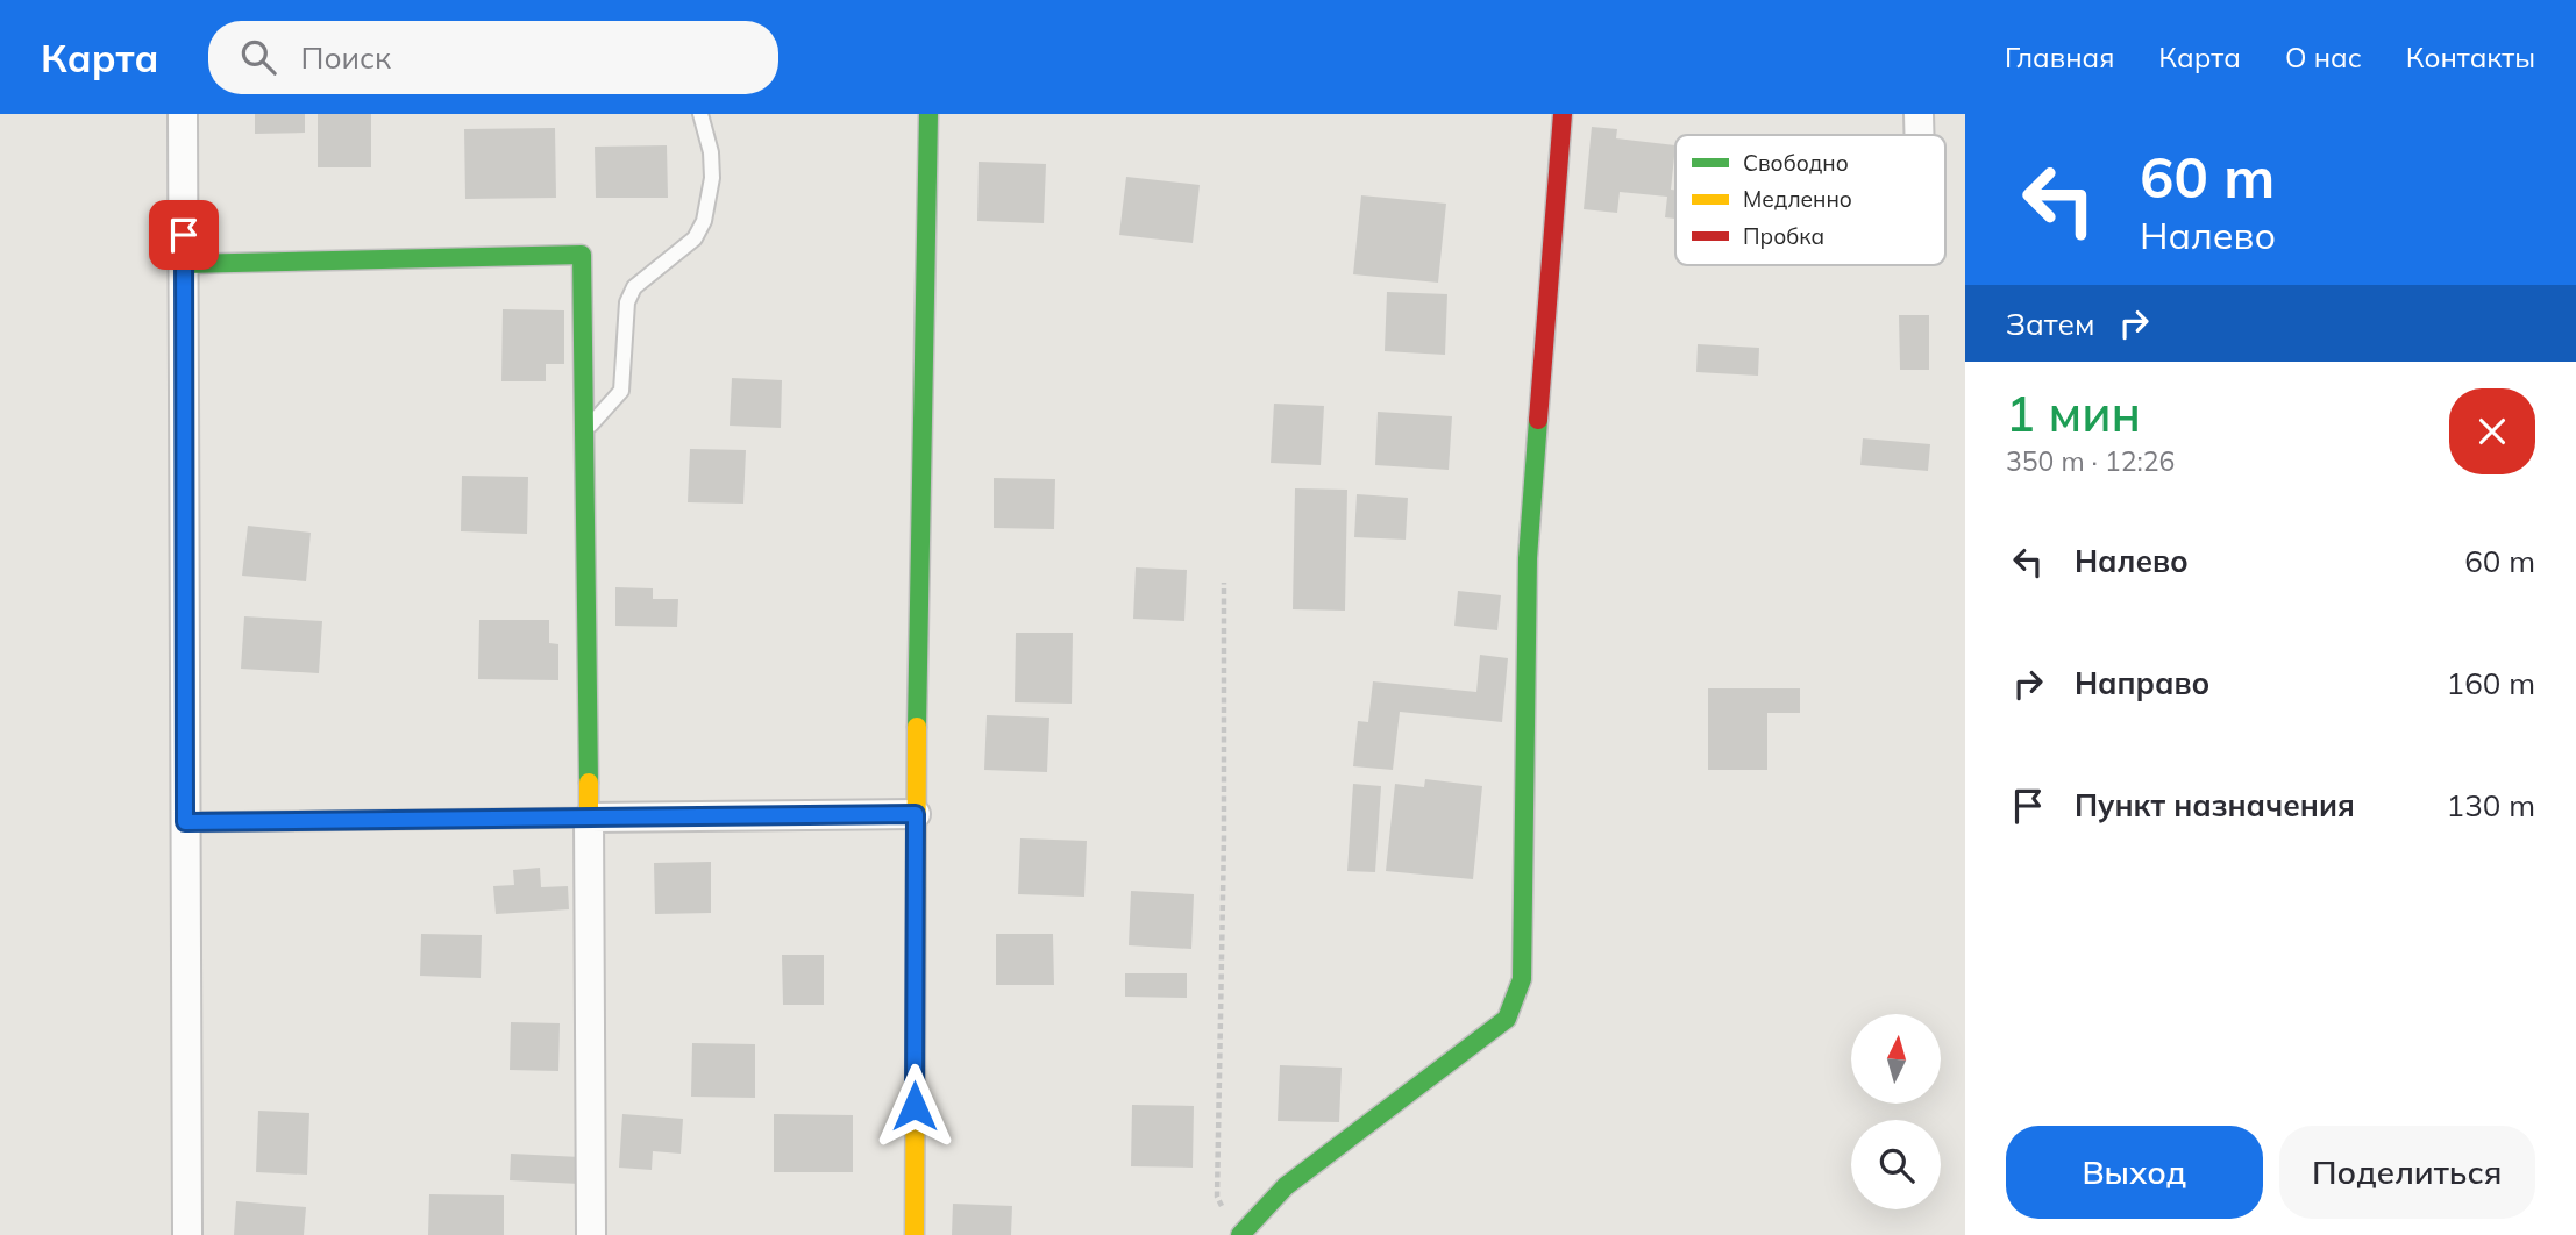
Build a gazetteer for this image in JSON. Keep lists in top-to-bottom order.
{
  "legend": ["Свободно", "Медленно", "Пробка"],
  "north": "top",
  "page": {
    "header": "Карта",
    "search": "Поиск",
    "nav": [
      "Главная",
      "Карта",
      "О нас",
      "Контакты"
    ],
    "turn": ["60 m", "Налево"],
    "then": "Затем",
    "heading": ["1 мин", "350 m · 12:26"],
    "list": [
      {
        "name": "Налево",
        "value": "60 m"
      },
      {
        "name": "Направо",
        "value": "160 m"
      },
      {
        "name": "Пункт назначения",
        "value": "130 m"
      }
    ],
    "buttons": ["Выход", "Поделиться"]
  }
}
